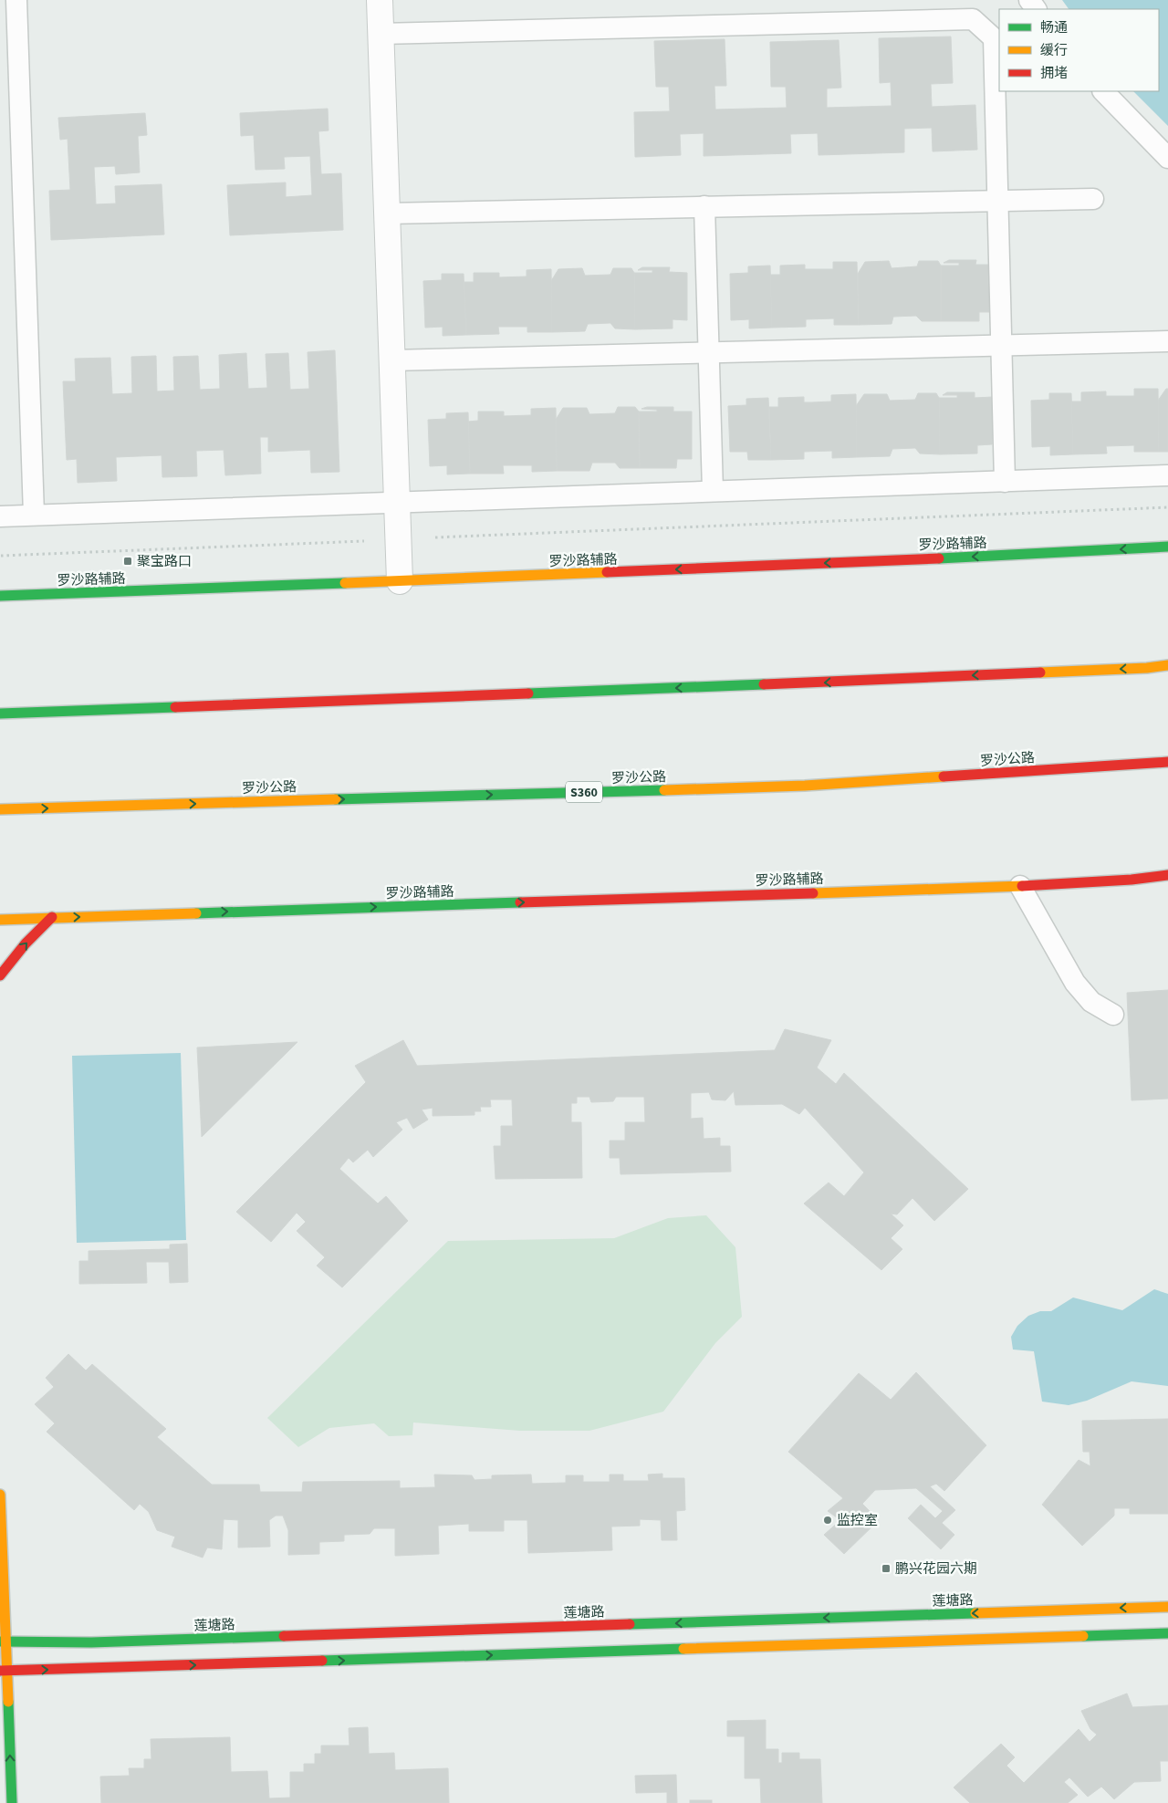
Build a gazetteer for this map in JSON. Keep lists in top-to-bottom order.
{
  "streets": {
    "main road": [
      "罗沙路辅路",
      "罗沙公路",
      "S360",
      "莲塘路"
    ]
  },
  "one_way": ["罗沙公路"],
  "places": {
    "transit": ["聚宝路口", "鹏兴花园六期"],
    "other": ["监控室"]
  },
  "legend": ["畅通", "缓行", "拥堵"]
}
